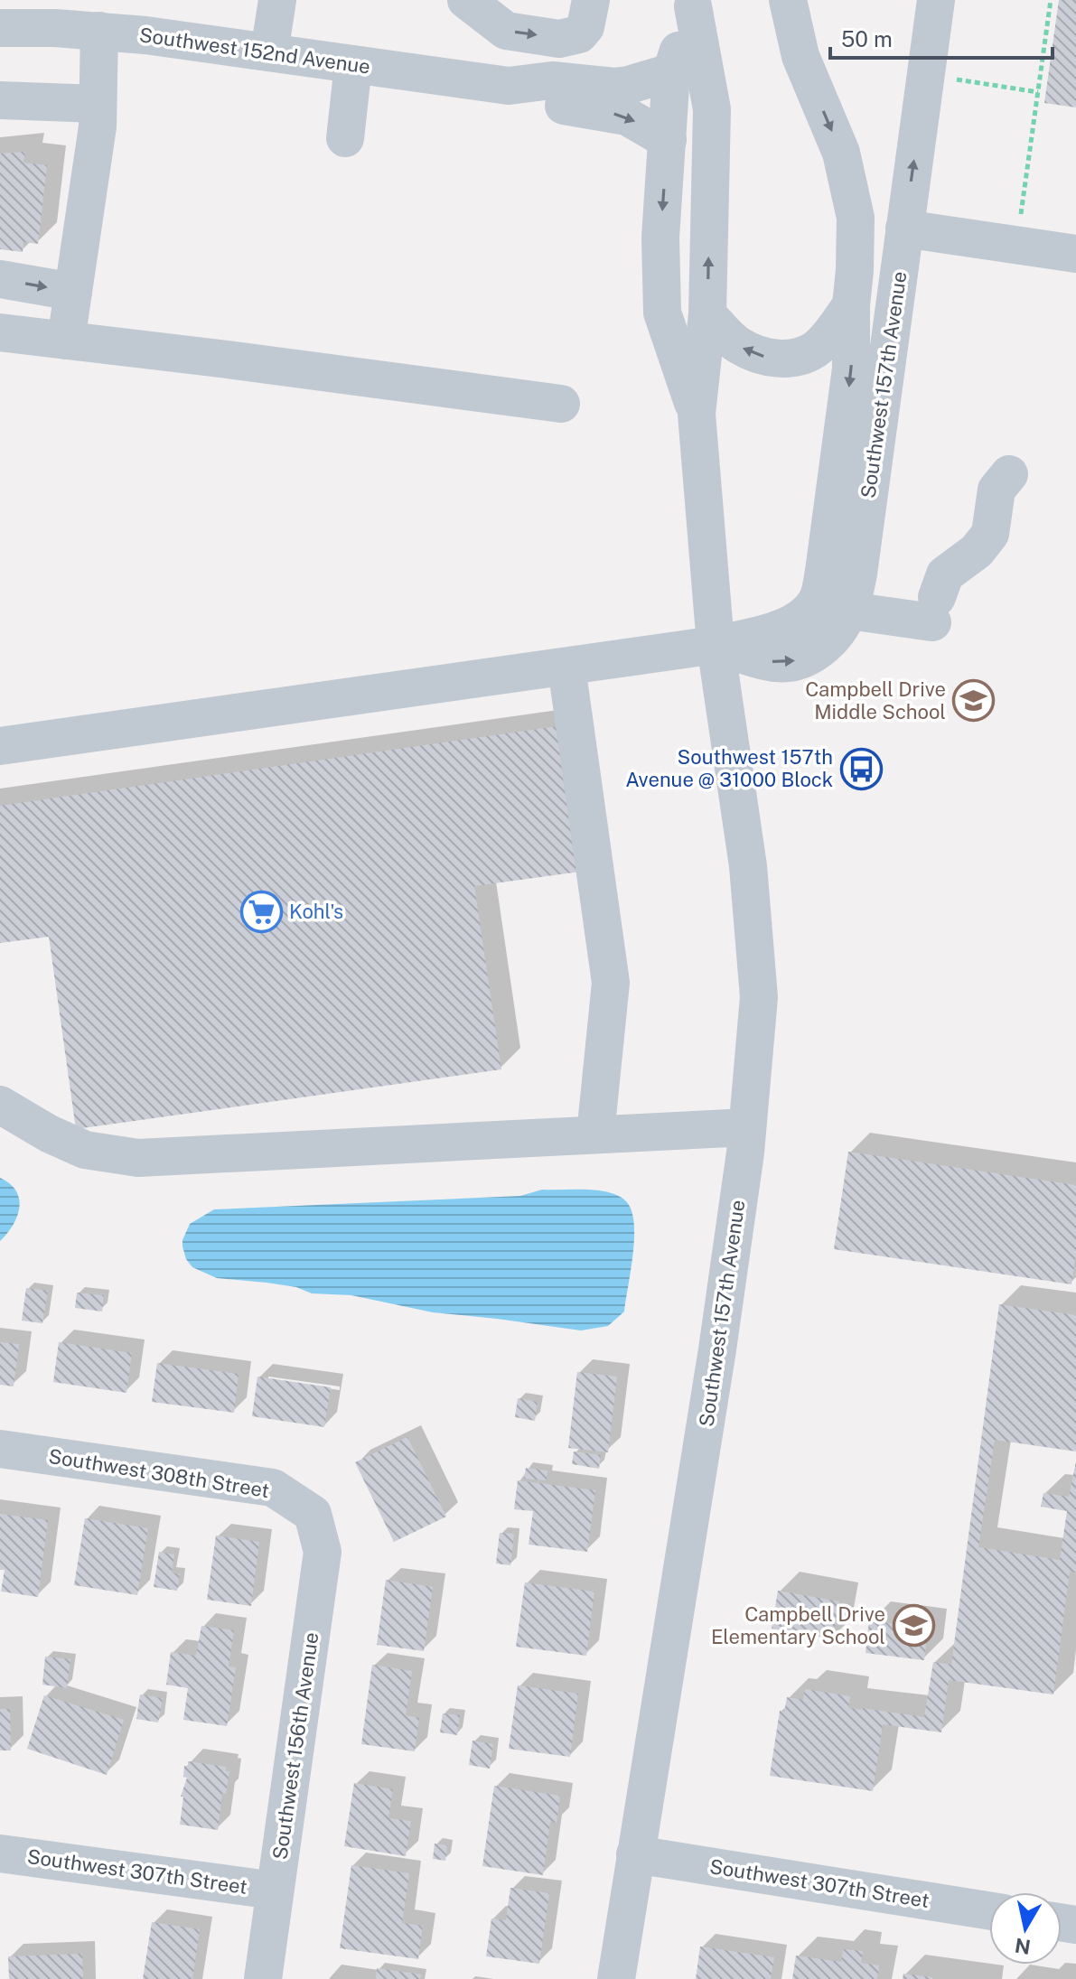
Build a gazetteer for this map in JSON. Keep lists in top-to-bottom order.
{
  "streets": {
    "street": [
      "Southwest 152nd Avenue",
      "Southwest 157th Avenue",
      "Southwest 308th Street",
      "Southwest 156th Avenue",
      "Southwest 307th Street"
    ]
  },
  "crossings": [
    ["Southwest 152nd Avenue", "Southwest 157th Avenue"],
    ["Southwest 157th Avenue", "Southwest 307th Street"],
    ["Southwest 308th Street", "Southwest 156th Avenue"],
    ["Southwest 156th Avenue", "Southwest 307th Street"]
  ],
  "places": {
    "school or university": ["Campbell Drive Middle School", "Campbell Drive Elementary School"],
    "bus stop": ["Southwest 157th Avenue @ 31000 Block"],
    "supermarket": ["Kohl's"]
  },
  "scale_bar": "50 m",
  "north": "bottom"
}
